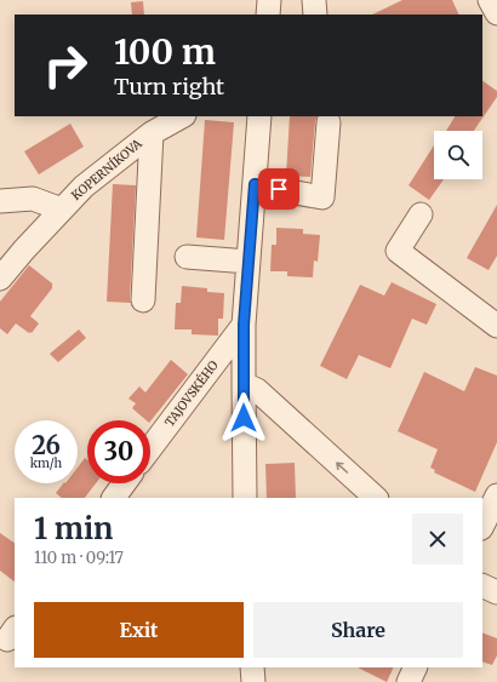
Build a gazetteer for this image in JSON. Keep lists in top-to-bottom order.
{
  "streets": {
    "street": ["KOPERNÍKOVA", "TAJOVSKÉHO"]
  },
  "page": {
    "turn": ["100 m", "Turn right"],
    "speed": "26 km/h",
    "limit": "30",
    "heading": ["1 min", "110 m · 09:17"],
    "buttons": ["Exit", "Share"]
  }
}
